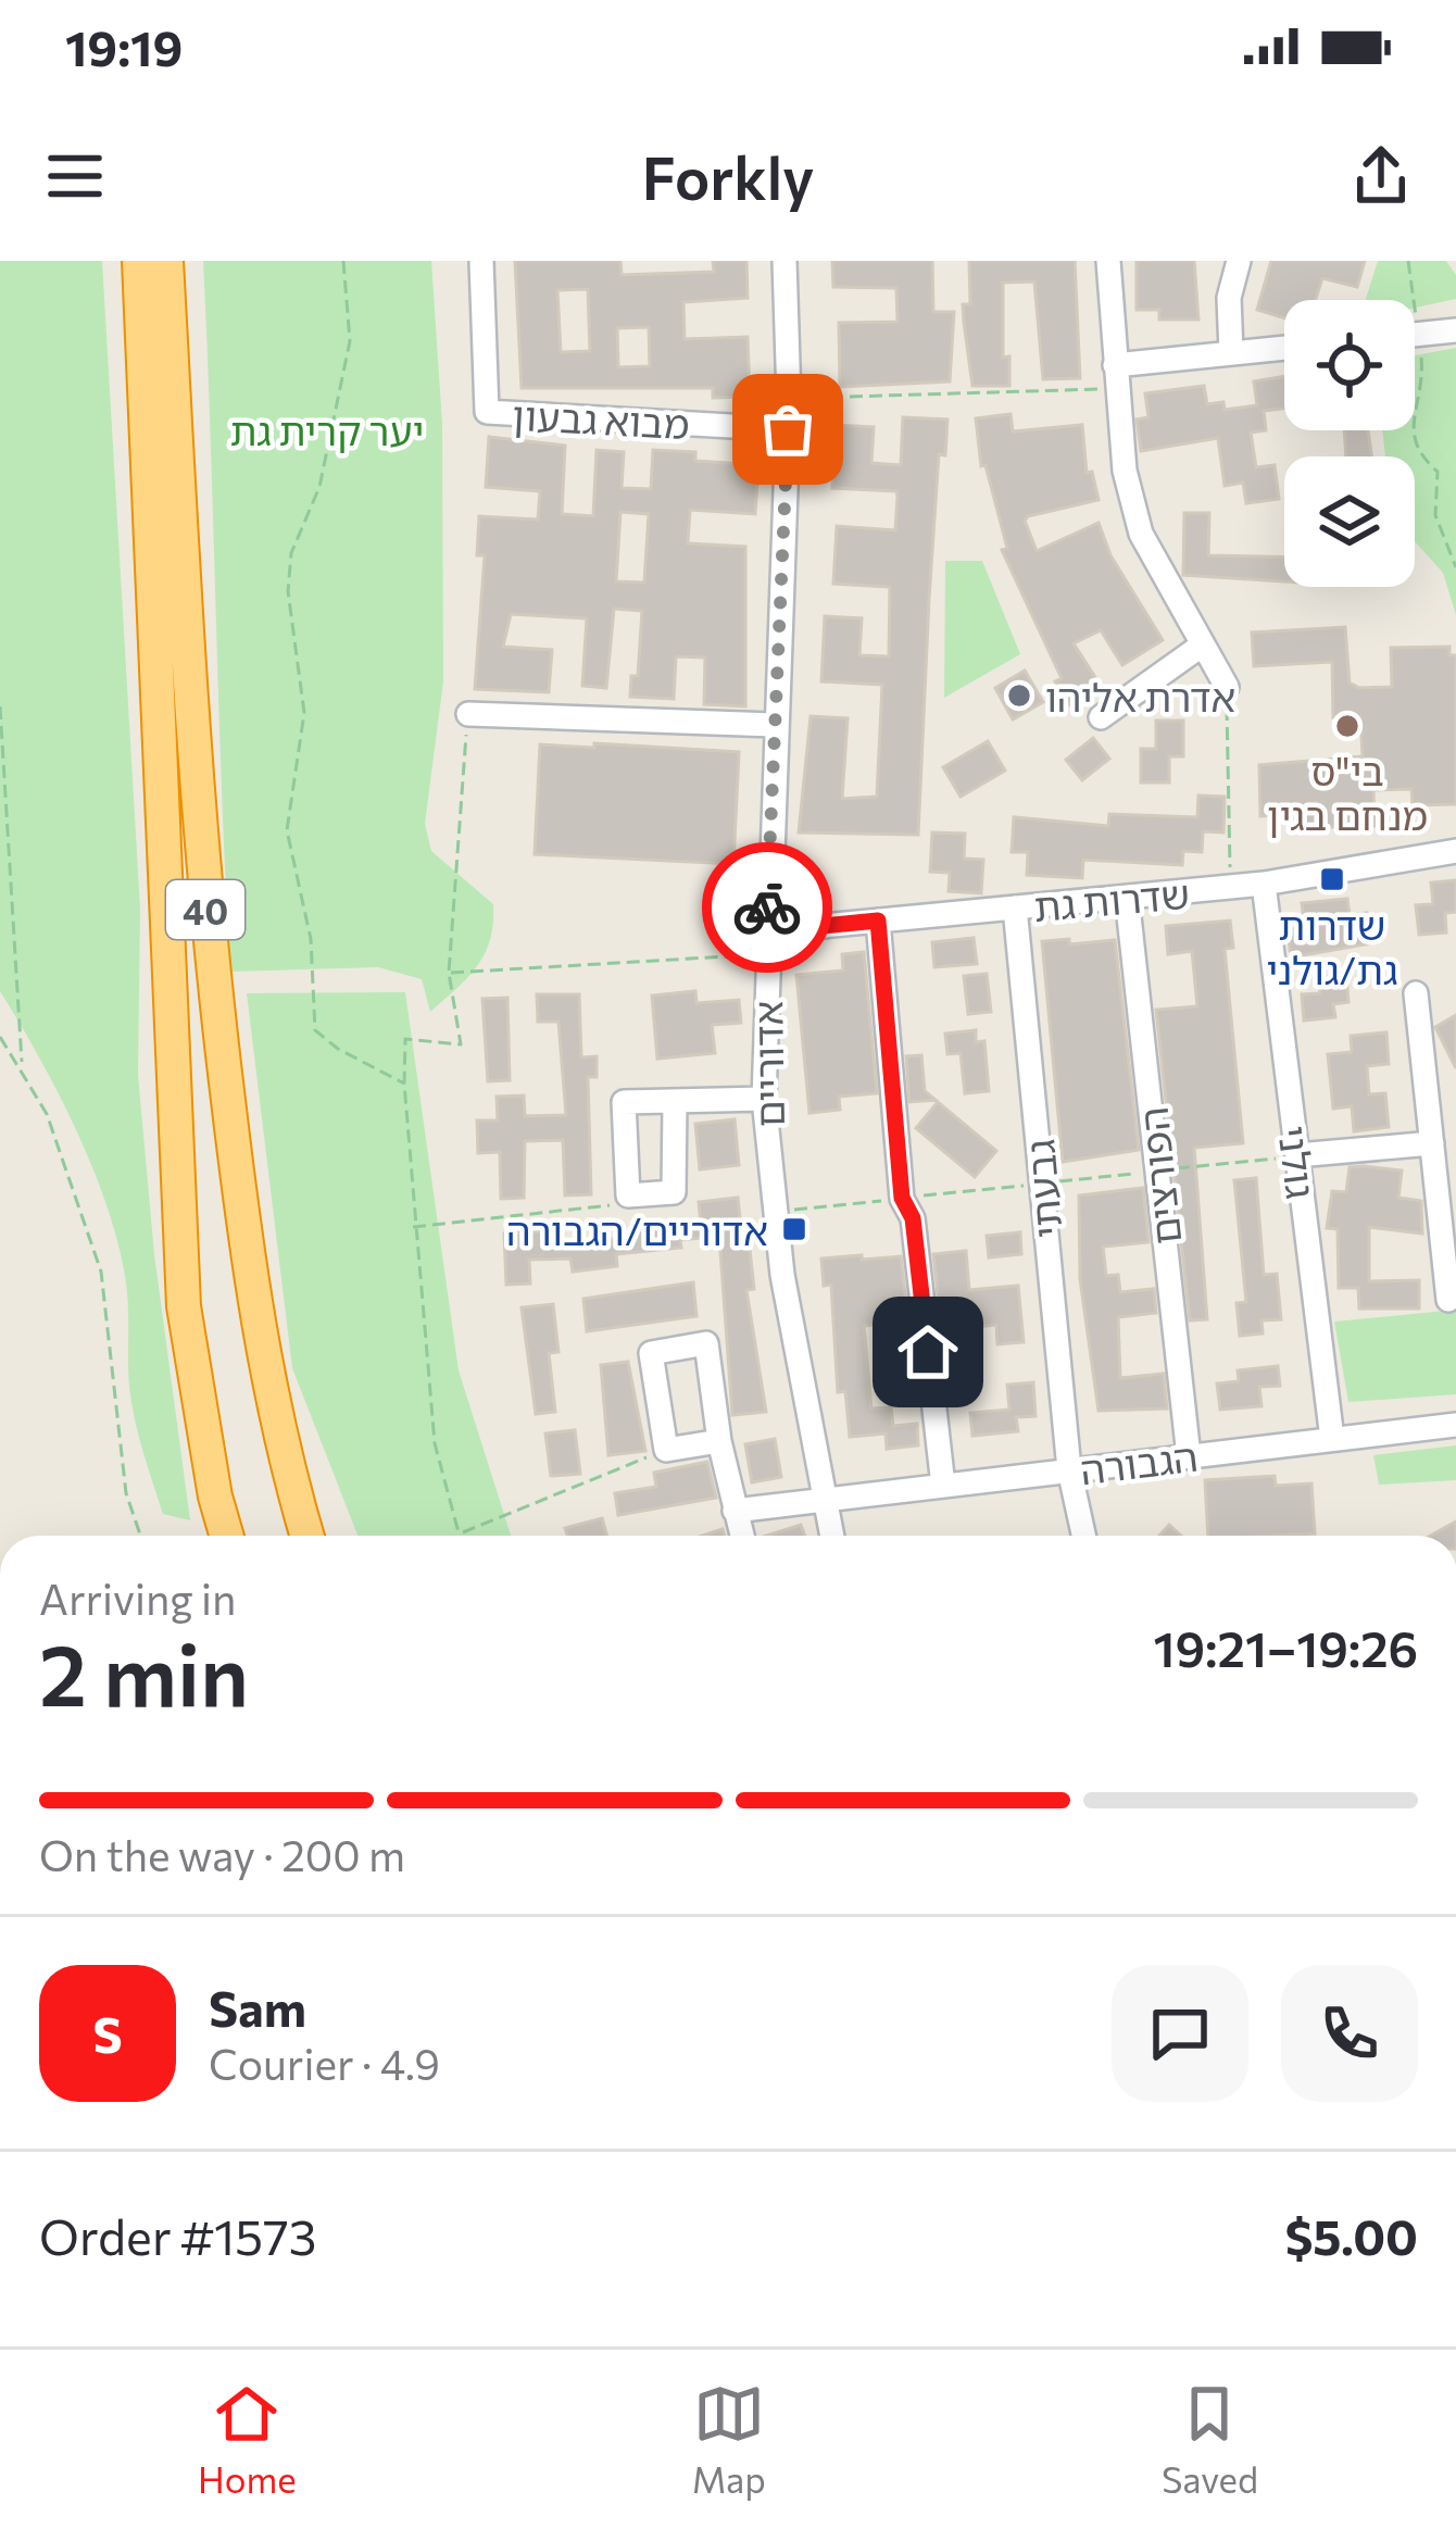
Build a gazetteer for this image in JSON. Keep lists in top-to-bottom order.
{
  "streets": {
    "highway": ["40"],
    "street": [
      "מבוא גבעון",
      "שדרות גת",
      "אדוריים",
      "גולני",
      "הפורצים",
      "גבעתי",
      "הגבורה"
    ]
  },
  "crossings": [
    ["מבוא גבעון", "אדוריים"],
    ["שדרות גת", "אדוריים"],
    ["שדרות גת", "גולני"],
    ["שדרות גת", "הפורצים"],
    ["שדרות גת", "גבעתי"],
    ["אדוריים", "הגבורה"],
    ["גולני", "הגבורה"],
    ["הפורצים", "הגבורה"],
    ["גבעתי", "הגבורה"]
  ],
  "parks": ["יער קרית גת"],
  "places": {
    "other": ["אדרת אליהו", "בי\"ס מנחם בגין"],
    "transit": ["שדרות גת/גולני", "אדוריים/הגבורה"]
  },
  "page": {
    "status": "19:19",
    "header": "Forkly",
    "heading": ["2 min", "Arriving in", "19:21–19:26"],
    "panel": [
      "Sam",
      "Courier · 4.9",
      "Order #1573",
      "$5.00"
    ],
    "bar": "On the way · 200 m",
    "round": "S",
    "tabs": ["Home", "Map", "Saved"]
  }
}
